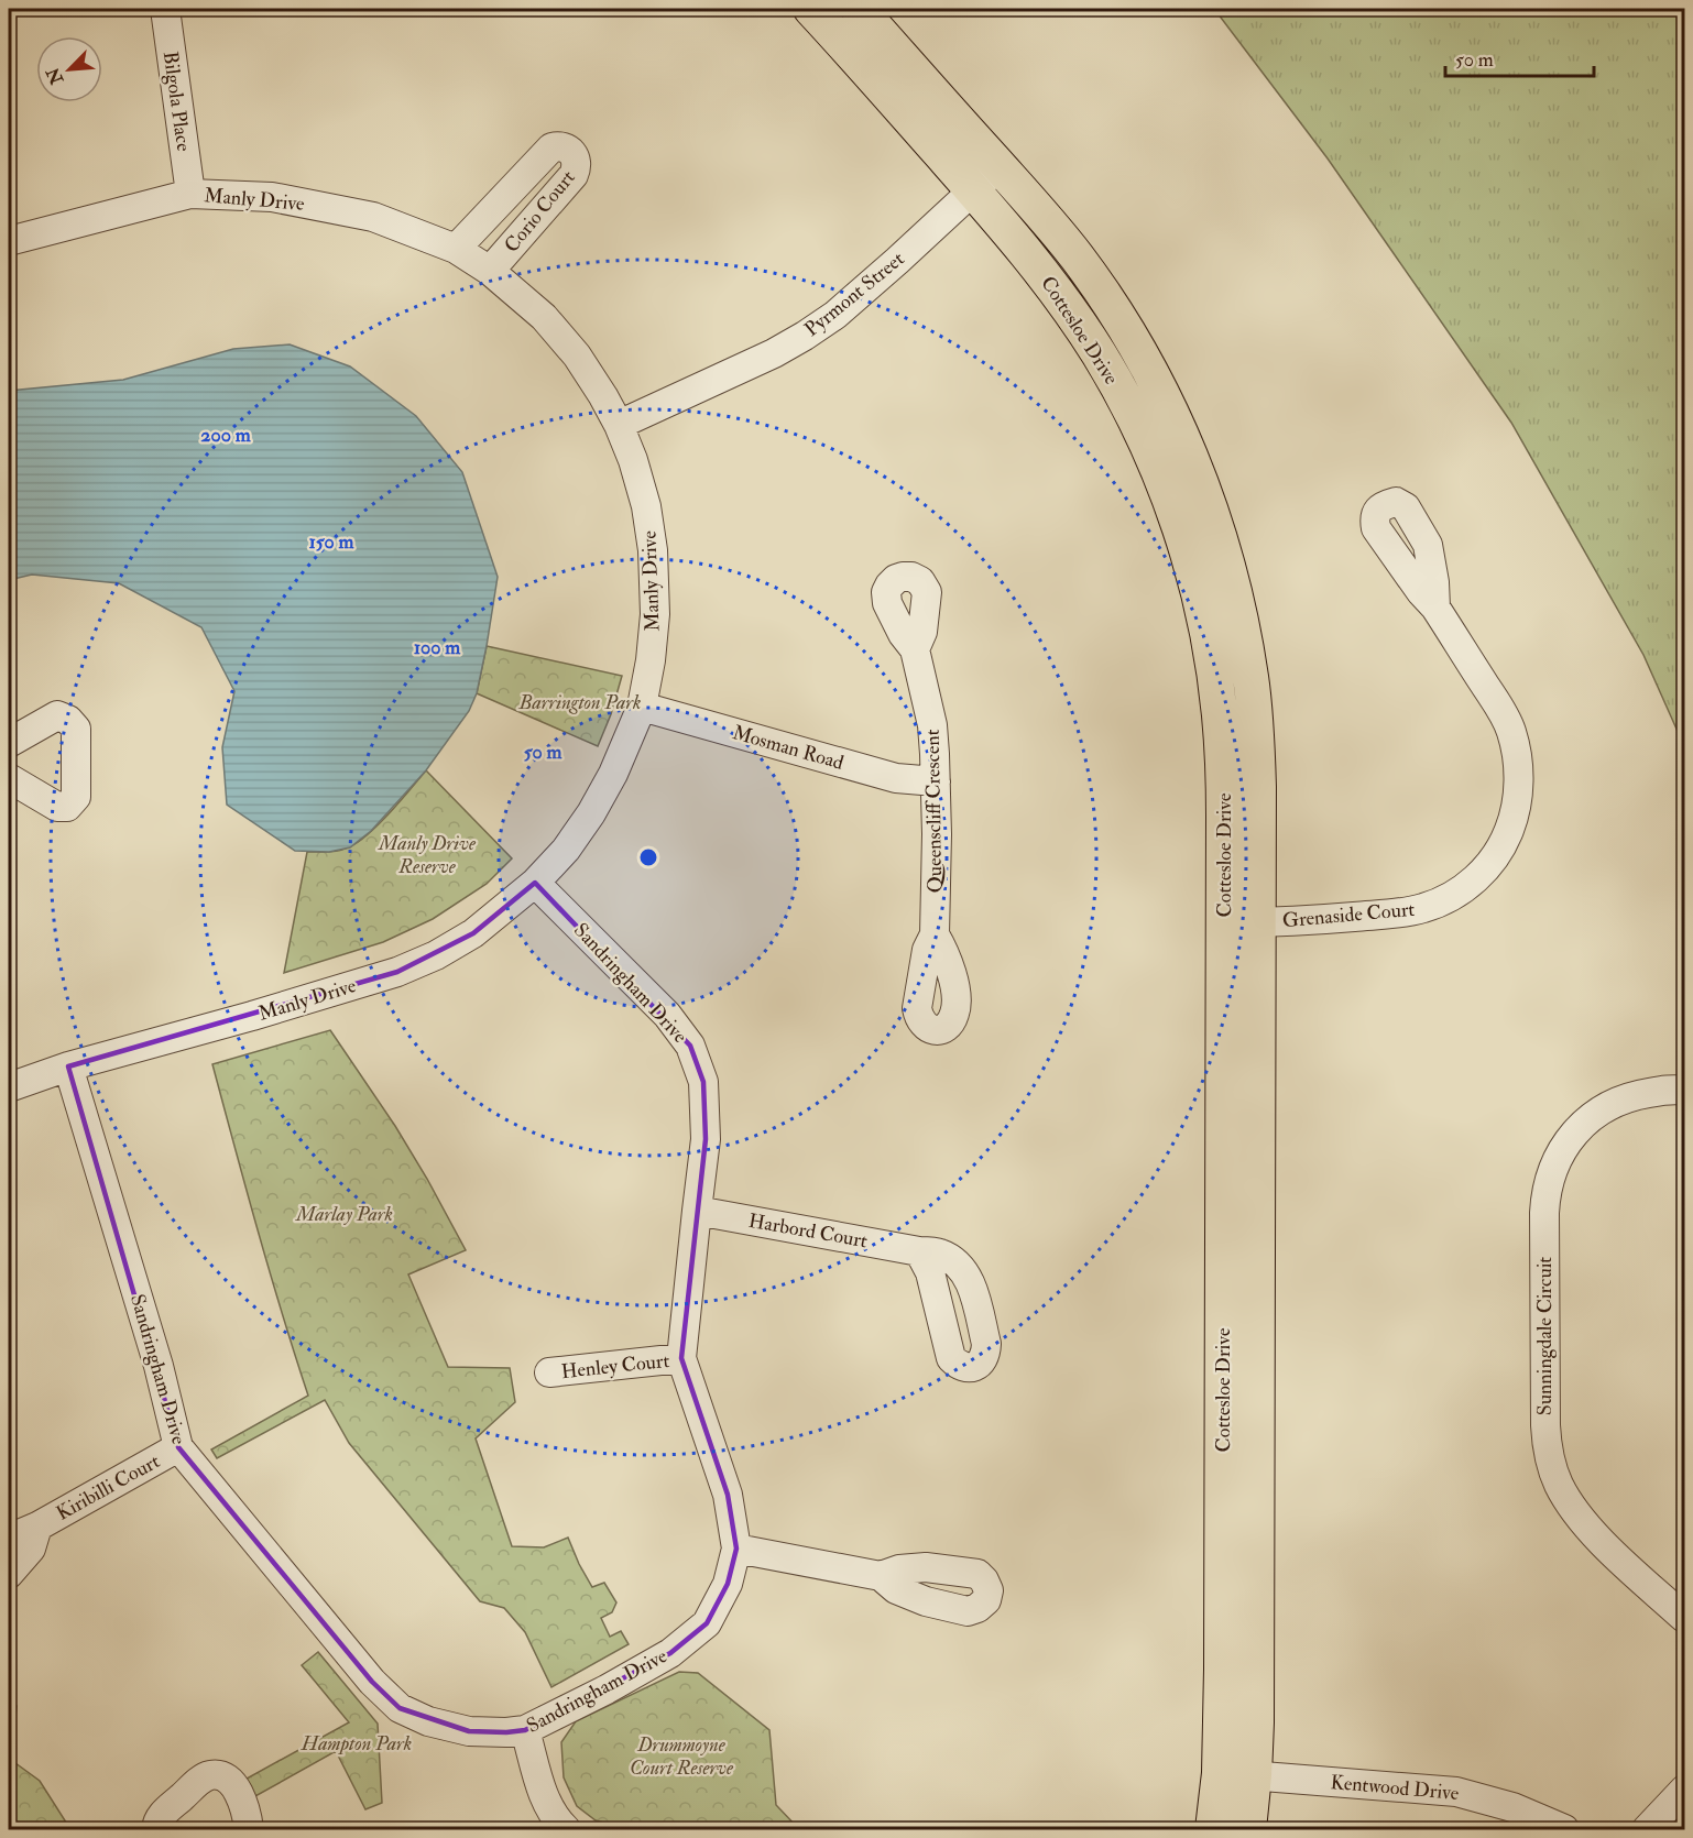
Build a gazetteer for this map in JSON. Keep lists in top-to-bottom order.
{
  "streets": {
    "main road": ["Cottesloe Drive"],
    "street": [
      "Bilgola Place",
      "Manly Drive",
      "Corio Court",
      "Pyrmont Street",
      "Mosman Road",
      "Queenscliff Crescent",
      "Grenaside Court",
      "Sandringham Drive",
      "Harbord Court",
      "Sunningdale Circuit",
      "Henley Court",
      "Kiribilli Court",
      "Kentwood Drive"
    ]
  },
  "crossings": [
    ["Bilgola Place", "Manly Drive"],
    ["Manly Drive", "Corio Court"],
    ["Manly Drive", "Pyrmont Street"],
    ["Manly Drive", "Mosman Road"],
    ["Manly Drive", "Sandringham Drive"],
    ["Pyrmont Street", "Cottesloe Drive"],
    ["Cottesloe Drive", "Grenaside Court"],
    ["Cottesloe Drive", "Kentwood Drive"],
    ["Mosman Road", "Queenscliff Crescent"],
    ["Sandringham Drive", "Harbord Court"],
    ["Sandringham Drive", "Henley Court"],
    ["Sandringham Drive", "Kiribilli Court"]
  ],
  "parks": [
    "Barrington Park",
    "Manly Drive Reserve",
    "Marlay Park",
    "Hampton Park",
    "Drummoyne Court Reserve"
  ],
  "scale_bar": "50 m",
  "north": "bottom left",
  "rings": [
    "200 m",
    "150 m",
    "100 m",
    "50 m"
  ]
}
